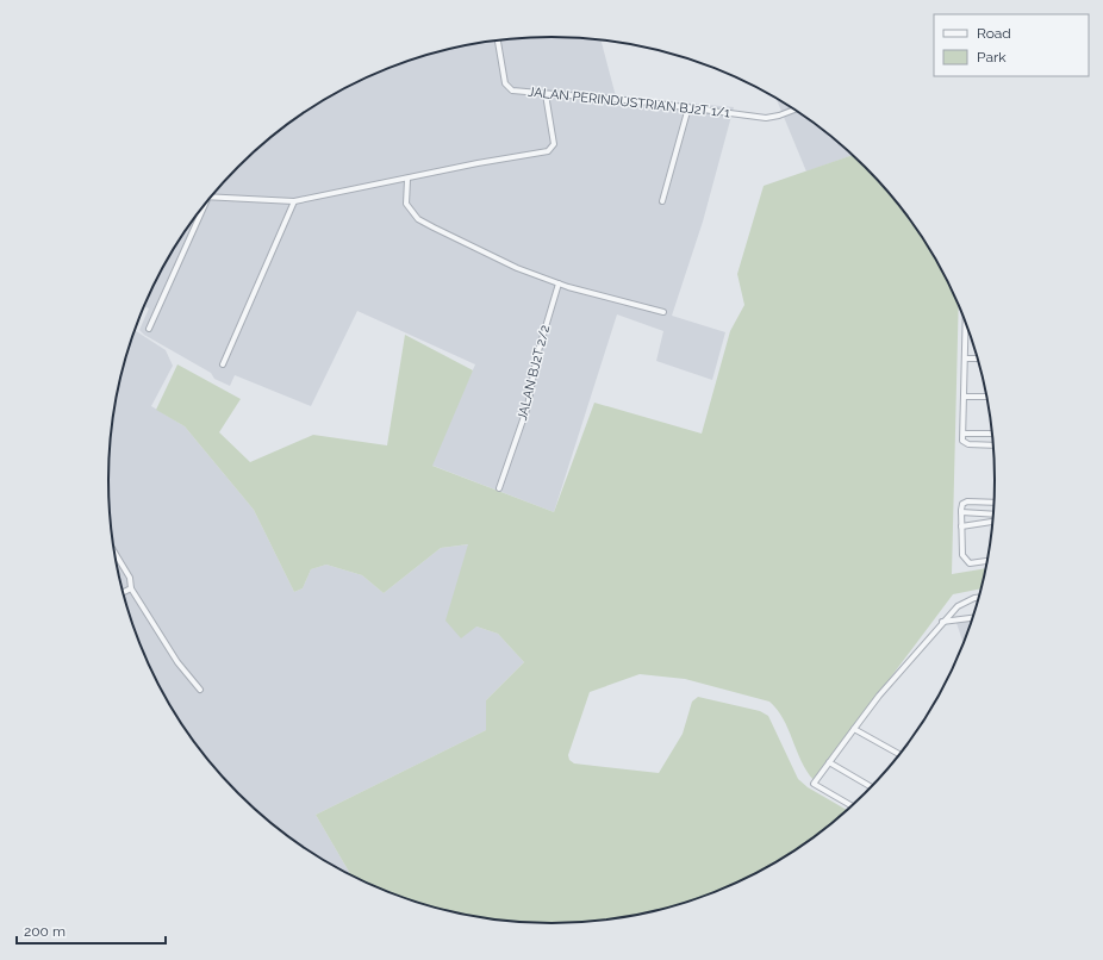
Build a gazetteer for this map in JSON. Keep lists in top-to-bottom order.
{
  "streets": {
    "street": ["JALAN PERINDUSTRIAN BJ2T 1/1", "JALAN BJ2T 2/2"]
  },
  "legend": ["Road", "Park"],
  "scale_bar": "200 m"
}
